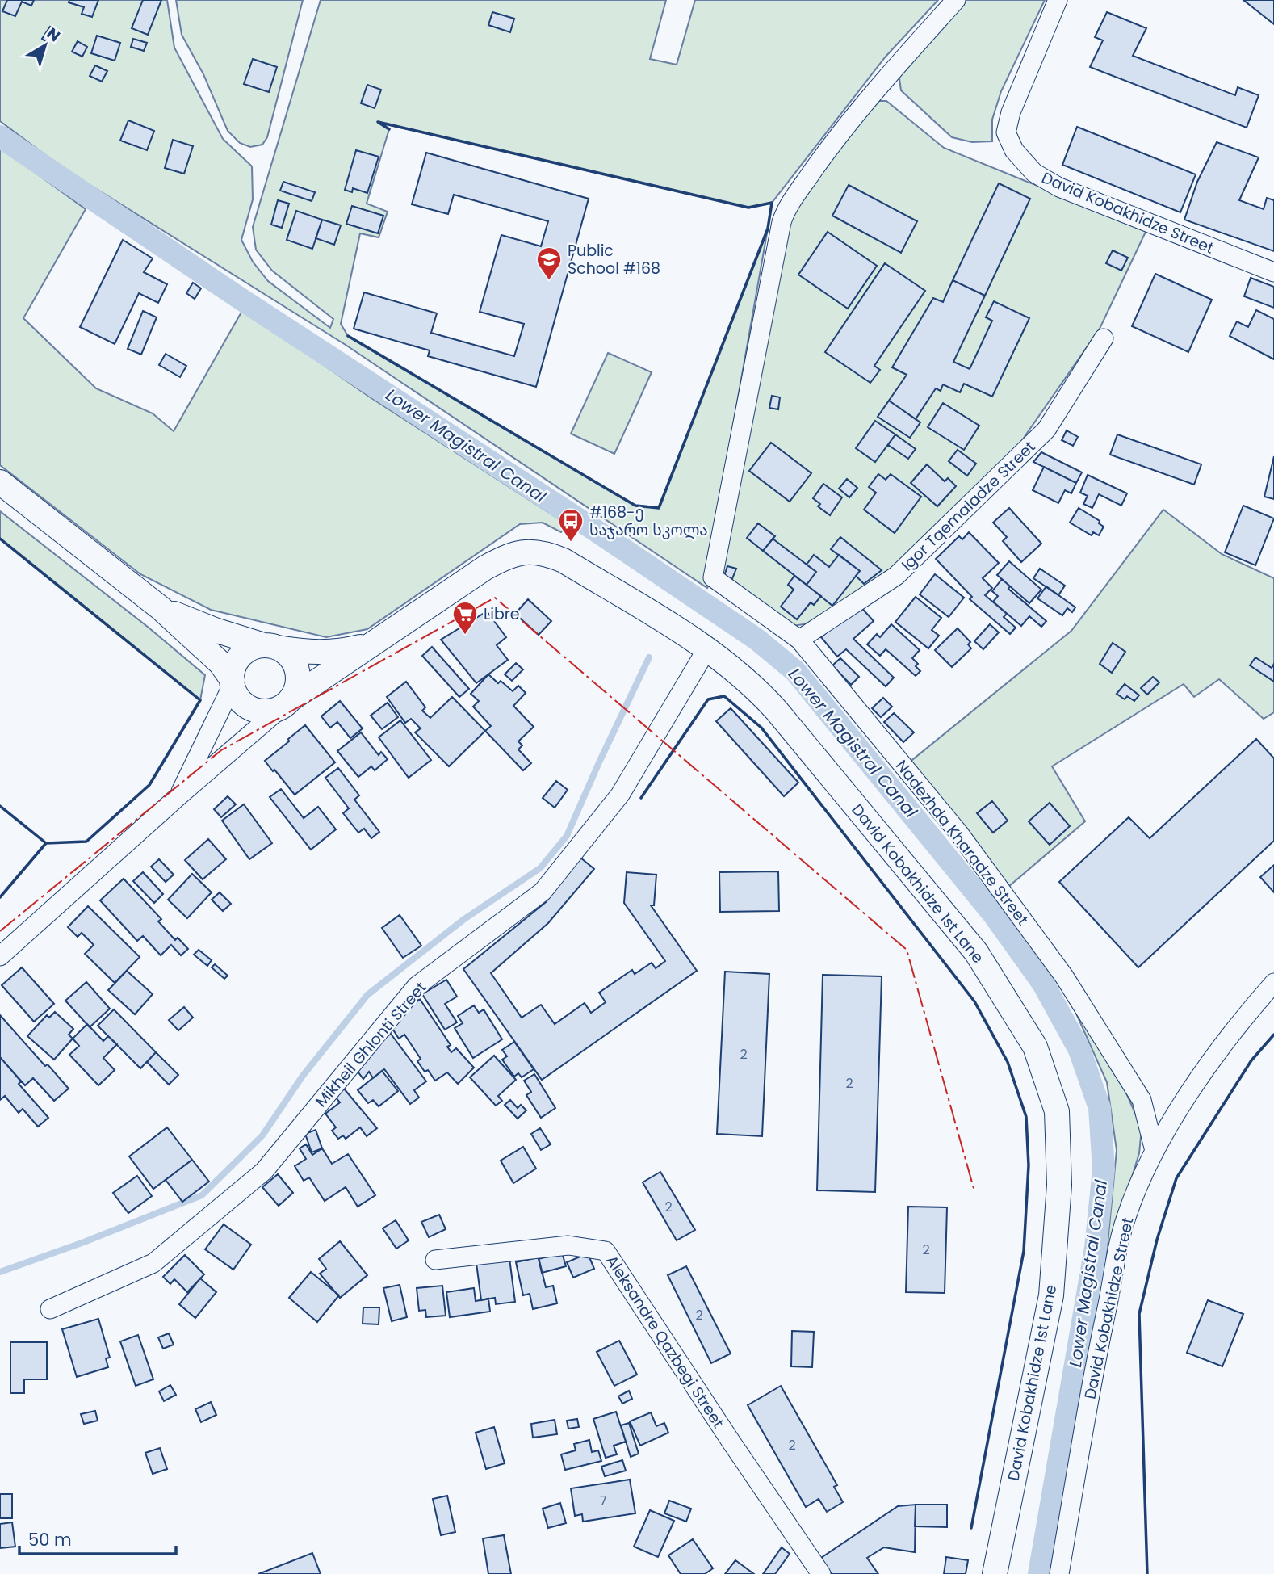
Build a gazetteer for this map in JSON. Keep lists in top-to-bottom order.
{
  "streets": {
    "street": [
      "David Kobakhidze Street",
      "Igor Tqemaladze Street",
      "Nadezhda Kharadze Street",
      "David Kobakhidze 1st Lane",
      "Mikheil Ghlonti Street",
      "Aleksandre Qazbegi Street"
    ]
  },
  "crossings": [
    ["David Kobakhidze Street", "Nadezhda Kharadze Street"],
    ["Igor Tqemaladze Street", "Nadezhda Kharadze Street"],
    ["David Kobakhidze 1st Lane", "Mikheil Ghlonti Street"]
  ],
  "water": ["Lower Magistral Canal"],
  "places": {
    "school or university": ["Public School #168"],
    "bus stop": ["#168-ე საჯარო სკოლა"],
    "supermarket": ["Libre"]
  },
  "house_numbers": [
    "2",
    "2",
    "2",
    "2",
    "2",
    "2",
    "7"
  ],
  "scale_bar": "50 m",
  "north": "top right"
}
